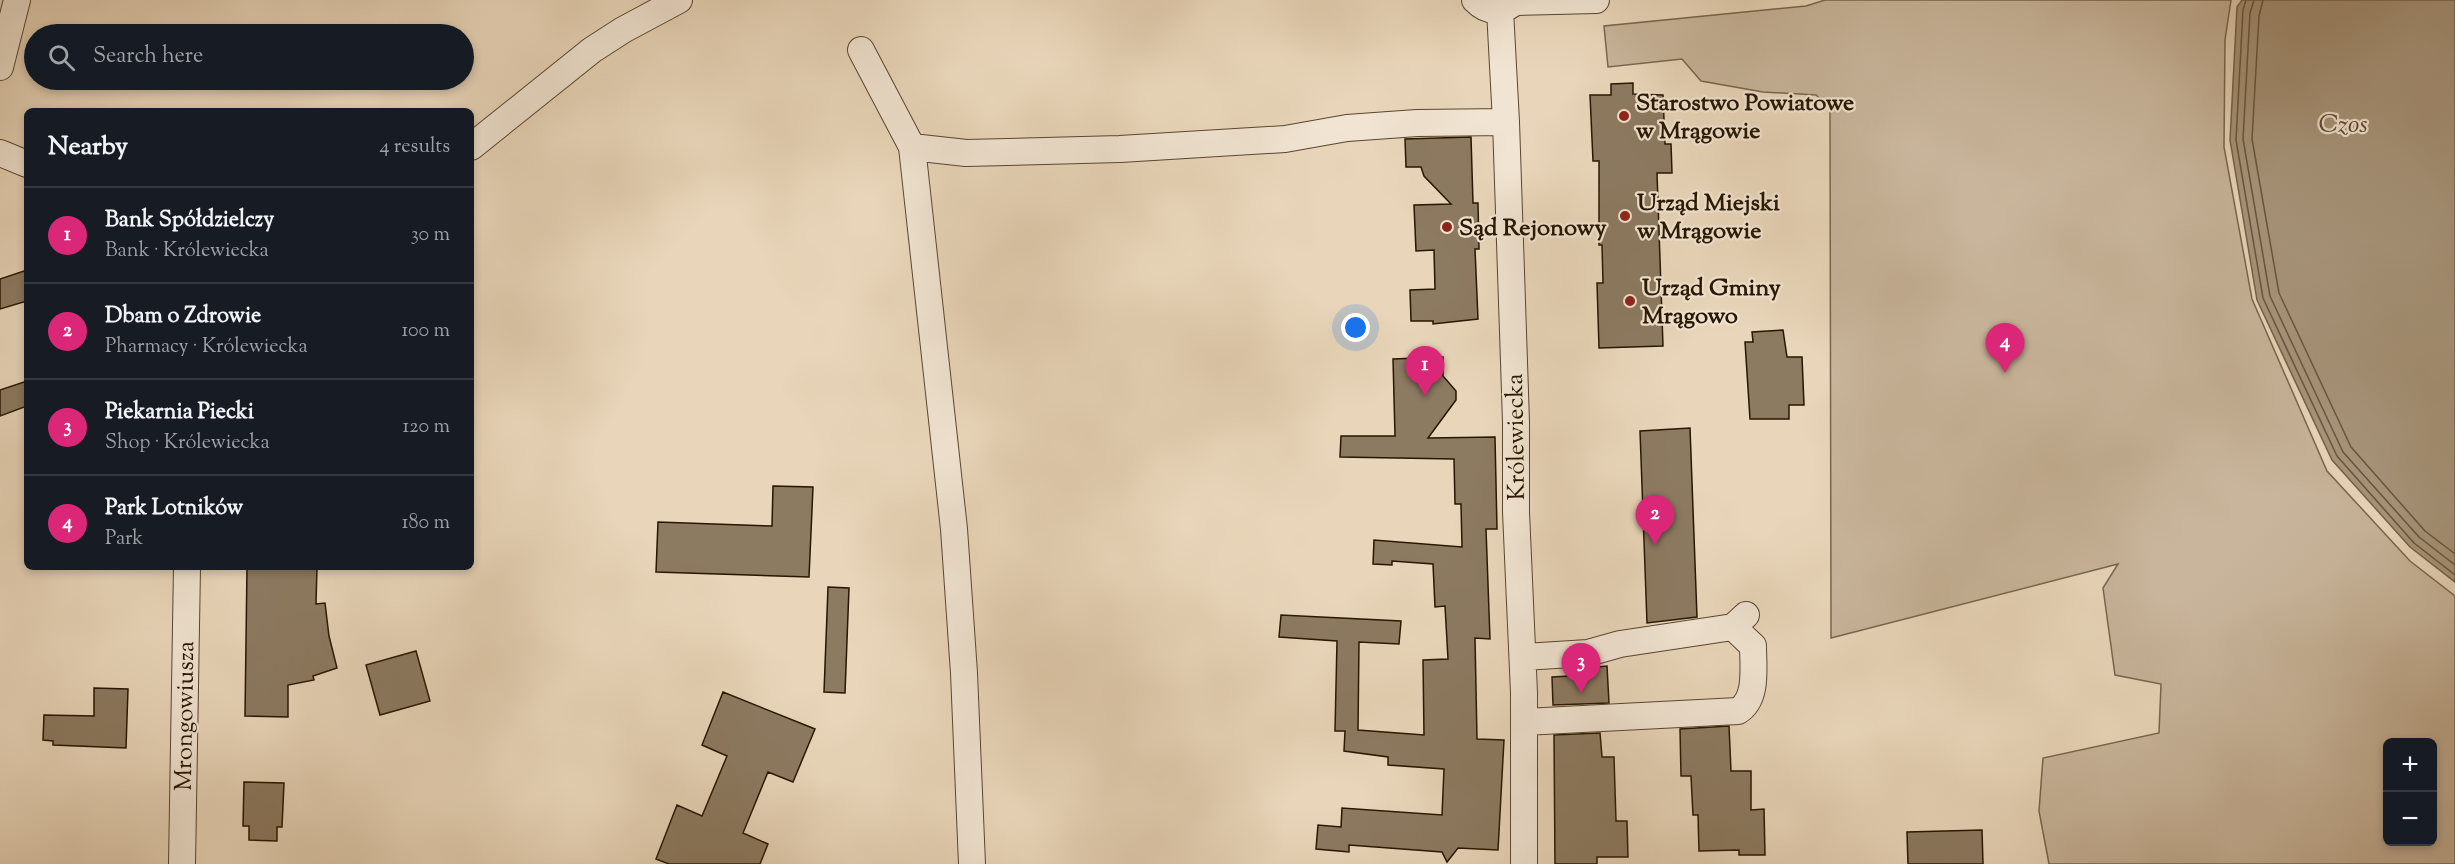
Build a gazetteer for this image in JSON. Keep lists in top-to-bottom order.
{
  "streets": {
    "street": ["Królewiecka", "Mrongowiusza"]
  },
  "water": ["Czos"],
  "places": [
    "Starostwo Powiatowe w Mrągowie",
    "Urząd Miejski w Mrągowie",
    "Sąd Rejonowy",
    "Urząd Gminy Mrągowo"
  ],
  "page": {
    "search": "Search here",
    "heading": ["Nearby", "4 results"],
    "list": [
      {
        "mark": "1",
        "name": "Bank Spółdzielczy",
        "note": "Bank · Królewiecka",
        "value": "30 m"
      },
      {
        "mark": "2",
        "name": "Dbam o Zdrowie",
        "note": "Pharmacy · Królewiecka",
        "value": "100 m"
      },
      {
        "mark": "3",
        "name": "Piekarnia Piecki",
        "note": "Shop · Królewiecka",
        "value": "120 m"
      },
      {
        "mark": "4",
        "name": "Park Lotników",
        "note": "Park",
        "value": "180 m"
      }
    ],
    "pins": [
      "4",
      "1",
      "2",
      "3"
    ],
    "map_buttons": ["+", "−"]
  }
}
